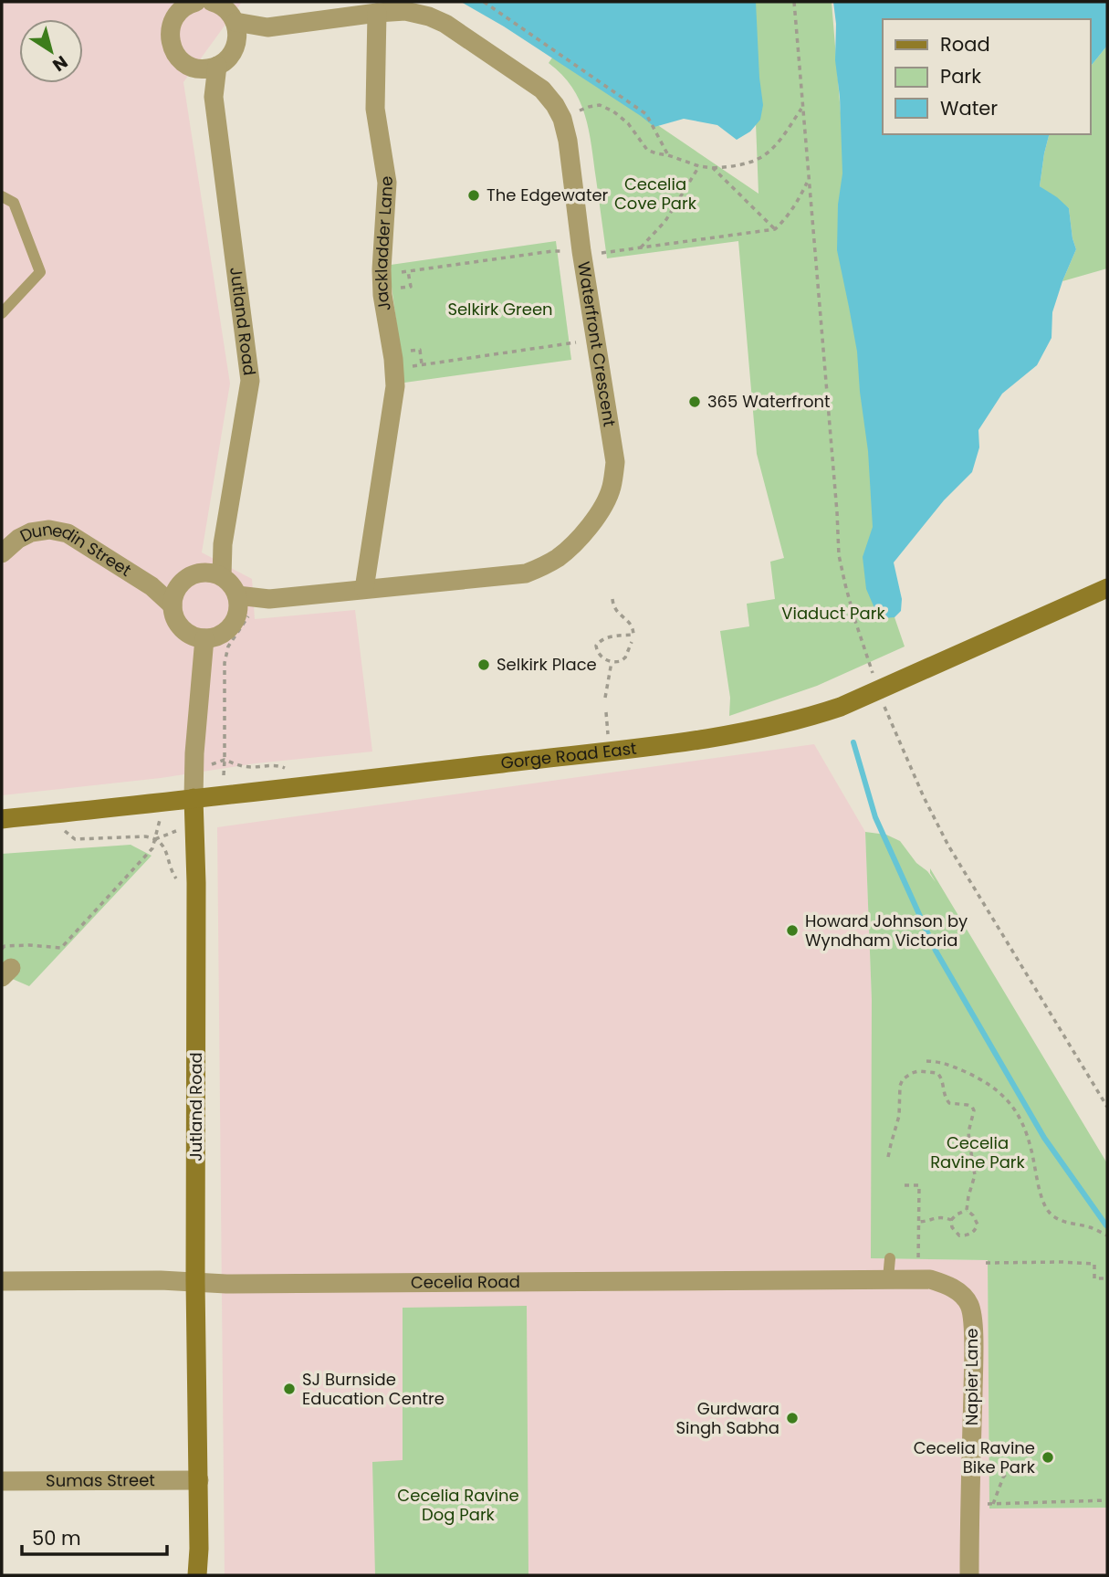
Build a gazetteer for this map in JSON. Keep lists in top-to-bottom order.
{
  "streets": {
    "main road": ["Jutland Road", "Gorge Road East"],
    "street": [
      "Jackladder Lane",
      "Waterfront Crescent",
      "Dunedin Street",
      "Cecelia Road",
      "Napier Lane",
      "Sumas Street"
    ]
  },
  "crossings": [
    ["Jackladder Lane", "Waterfront Crescent"],
    ["Jutland Road", "Waterfront Crescent"],
    ["Jutland Road", "Dunedin Street"],
    ["Jutland Road", "Gorge Road East"],
    ["Jutland Road", "Cecelia Road"],
    ["Jutland Road", "Sumas Street"],
    ["Waterfront Crescent", "Dunedin Street"],
    ["Cecelia Road", "Napier Lane"]
  ],
  "parks": [
    "Cecelia Cove Park",
    "Selkirk Green",
    "Viaduct Park",
    "Cecelia Ravine Park",
    "Cecelia Ravine Dog Park"
  ],
  "places": [
    "The Edgewater",
    "365 Waterfront",
    "Selkirk Place",
    "Howard Johnson by Wyndham Victoria",
    "SJ Burnside Education Centre",
    "Gurdwara Singh Sabha",
    "Cecelia Ravine Bike Park"
  ],
  "legend": ["Road", "Park", "Water"],
  "scale_bar": "50 m",
  "north": "bottom right"
}
